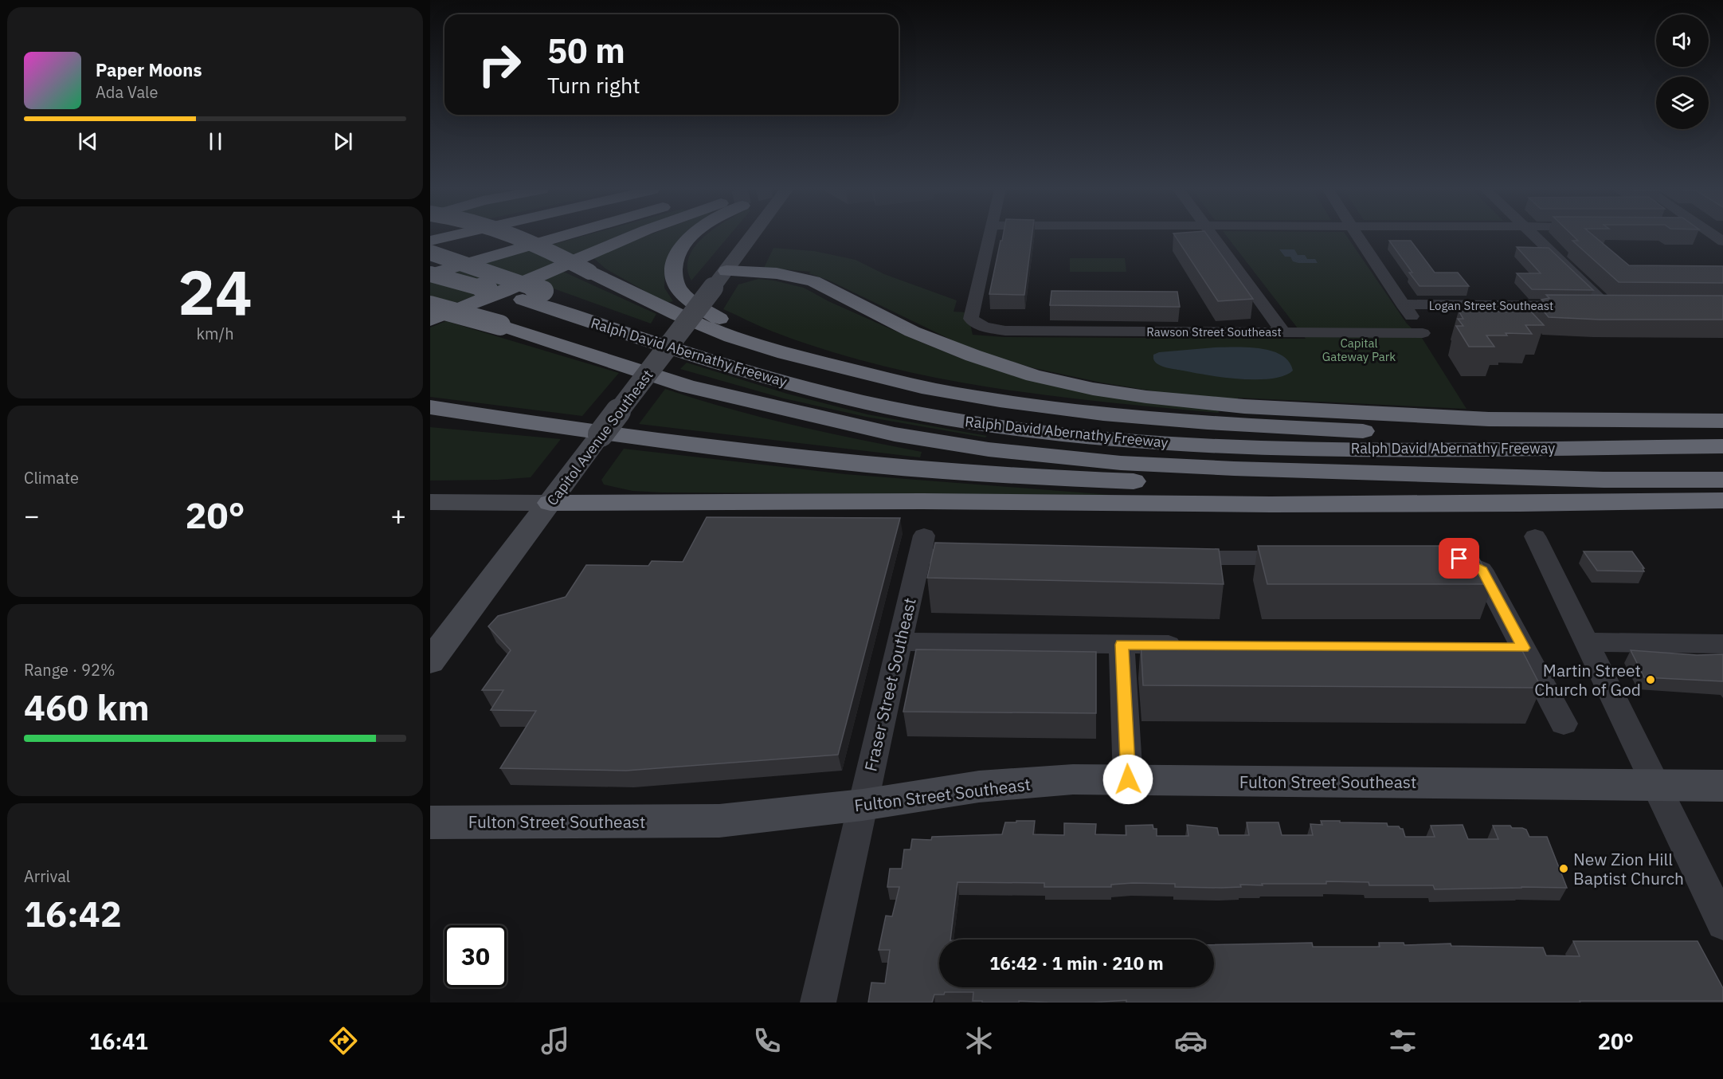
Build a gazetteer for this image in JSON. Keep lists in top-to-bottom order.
{
  "streets": {
    "highway": ["Ralph David Abernathy Freeway"],
    "main road": ["Capitol Avenue Southeast", "Fulton Street Southeast"],
    "street": ["Logan Street Southeast", "Rawson Street Southeast", "Fraser Street Southeast"]
  },
  "crossings": [
    ["Logan Street Southeast", "Rawson Street Southeast"],
    ["Fraser Street Southeast", "Fulton Street Southeast"]
  ],
  "parks": ["Capital Gateway Park"],
  "places": ["Martin Street Church of God", "New Zion Hill Baptist Church"],
  "page": {
    "turn": ["50 m", "Turn right"],
    "song": ["Paper Moons", "Ada Vale"],
    "tile": [
      ["24", "km/h"],
      "Climate",
      ["Range · 92%", "460 km"],
      ["Arrival", "16:42"]
    ],
    "heat": ["−", "20°", "+"],
    "limit": "30",
    "trip": "16:42 · 1 min · 210 m",
    "tabs": ["16:41", "20°"]
  }
}
